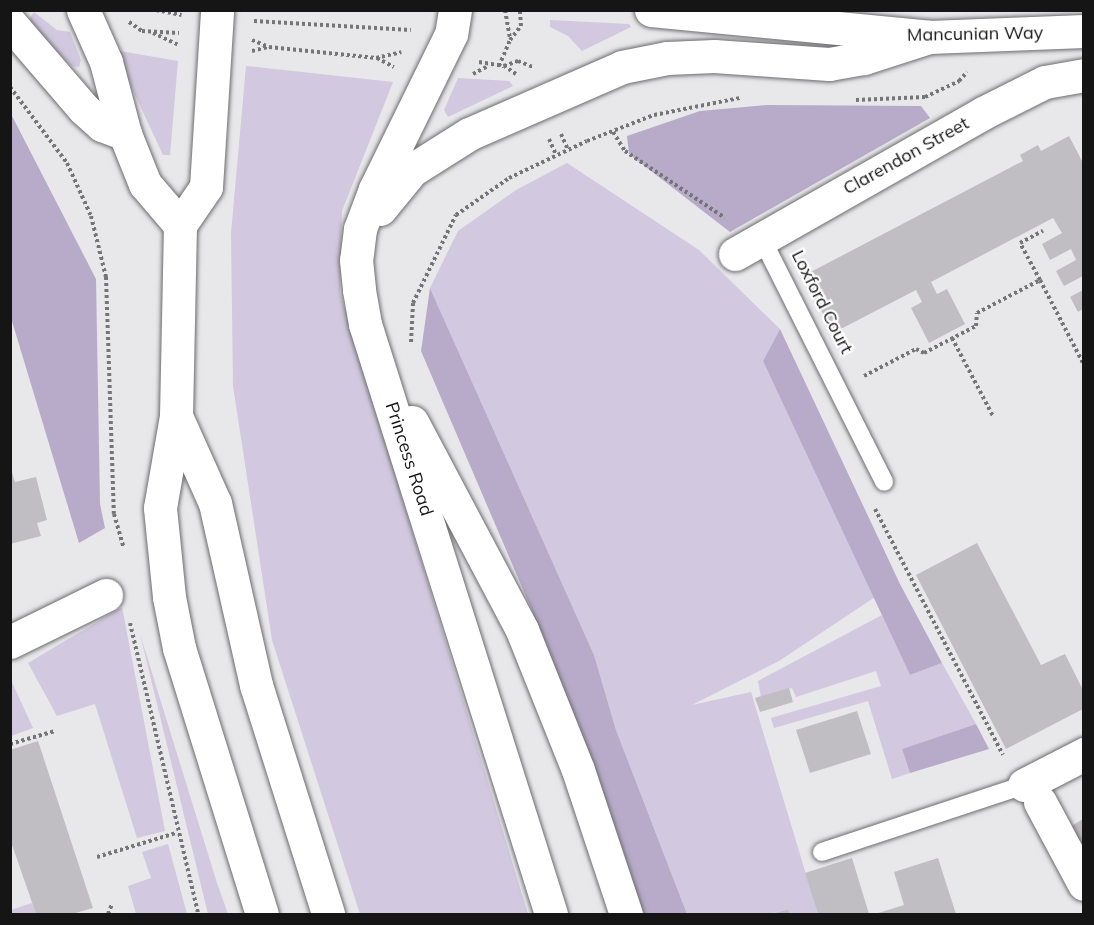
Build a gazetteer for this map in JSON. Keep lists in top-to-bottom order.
{
  "streets": {
    "main road": ["Mancunian Way", "Clarendon Street", "Princess Road"],
    "path": ["Loxford Court"]
  }
}
